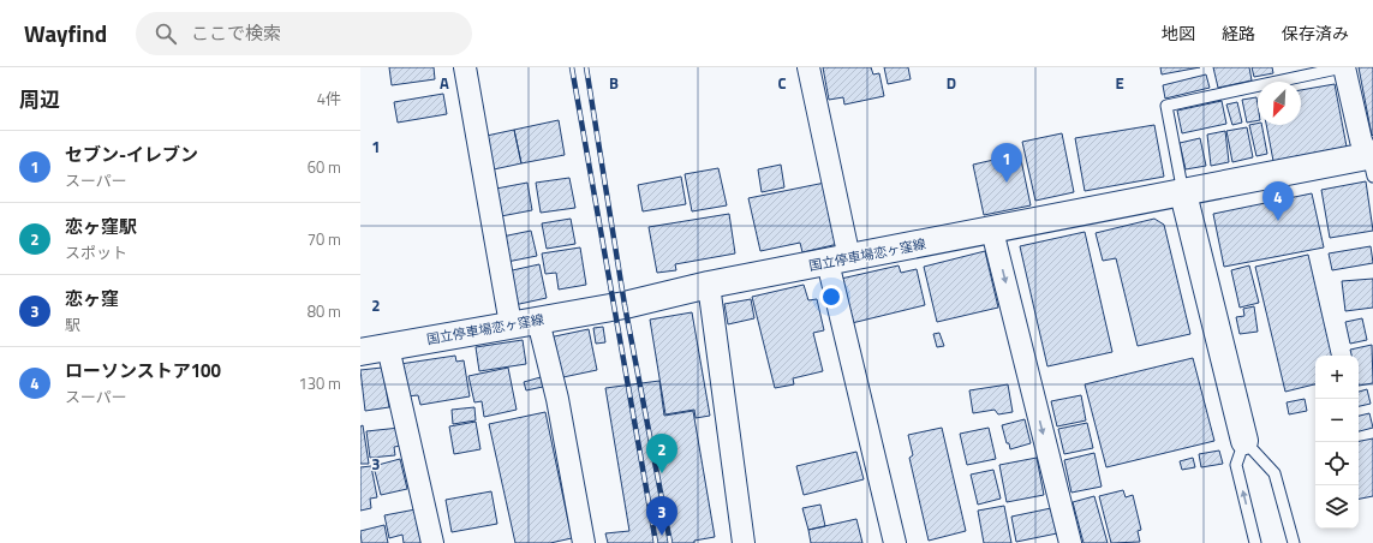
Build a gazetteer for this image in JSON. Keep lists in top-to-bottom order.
{
  "streets": {
    "main road": ["国立停車場恋ヶ窪線"]
  },
  "north": "bottom left",
  "page": {
    "header": "Wayfind",
    "search": "ここで検索",
    "nav": ["地図", "経路", "保存済み"],
    "heading": ["周辺", "4件"],
    "list": [
      {
        "mark": "1",
        "name": "セブン-イレブン",
        "note": "スーパー",
        "value": "60 m"
      },
      {
        "mark": "2",
        "name": "恋ヶ窪駅",
        "note": "スポット",
        "value": "70 m"
      },
      {
        "mark": "3",
        "name": "恋ヶ窪",
        "note": "駅",
        "value": "80 m"
      },
      {
        "mark": "4",
        "name": "ローソンストア100",
        "note": "スーパー",
        "value": "130 m"
      }
    ],
    "pins": [
      "1",
      "4",
      "2",
      "3"
    ],
    "map_buttons": ["+", "−"]
  },
  "grid": {
    "columns": [
      "A",
      "B",
      "C",
      "D",
      "E"
    ],
    "rows": ["1", "2", "3"]
  }
}
